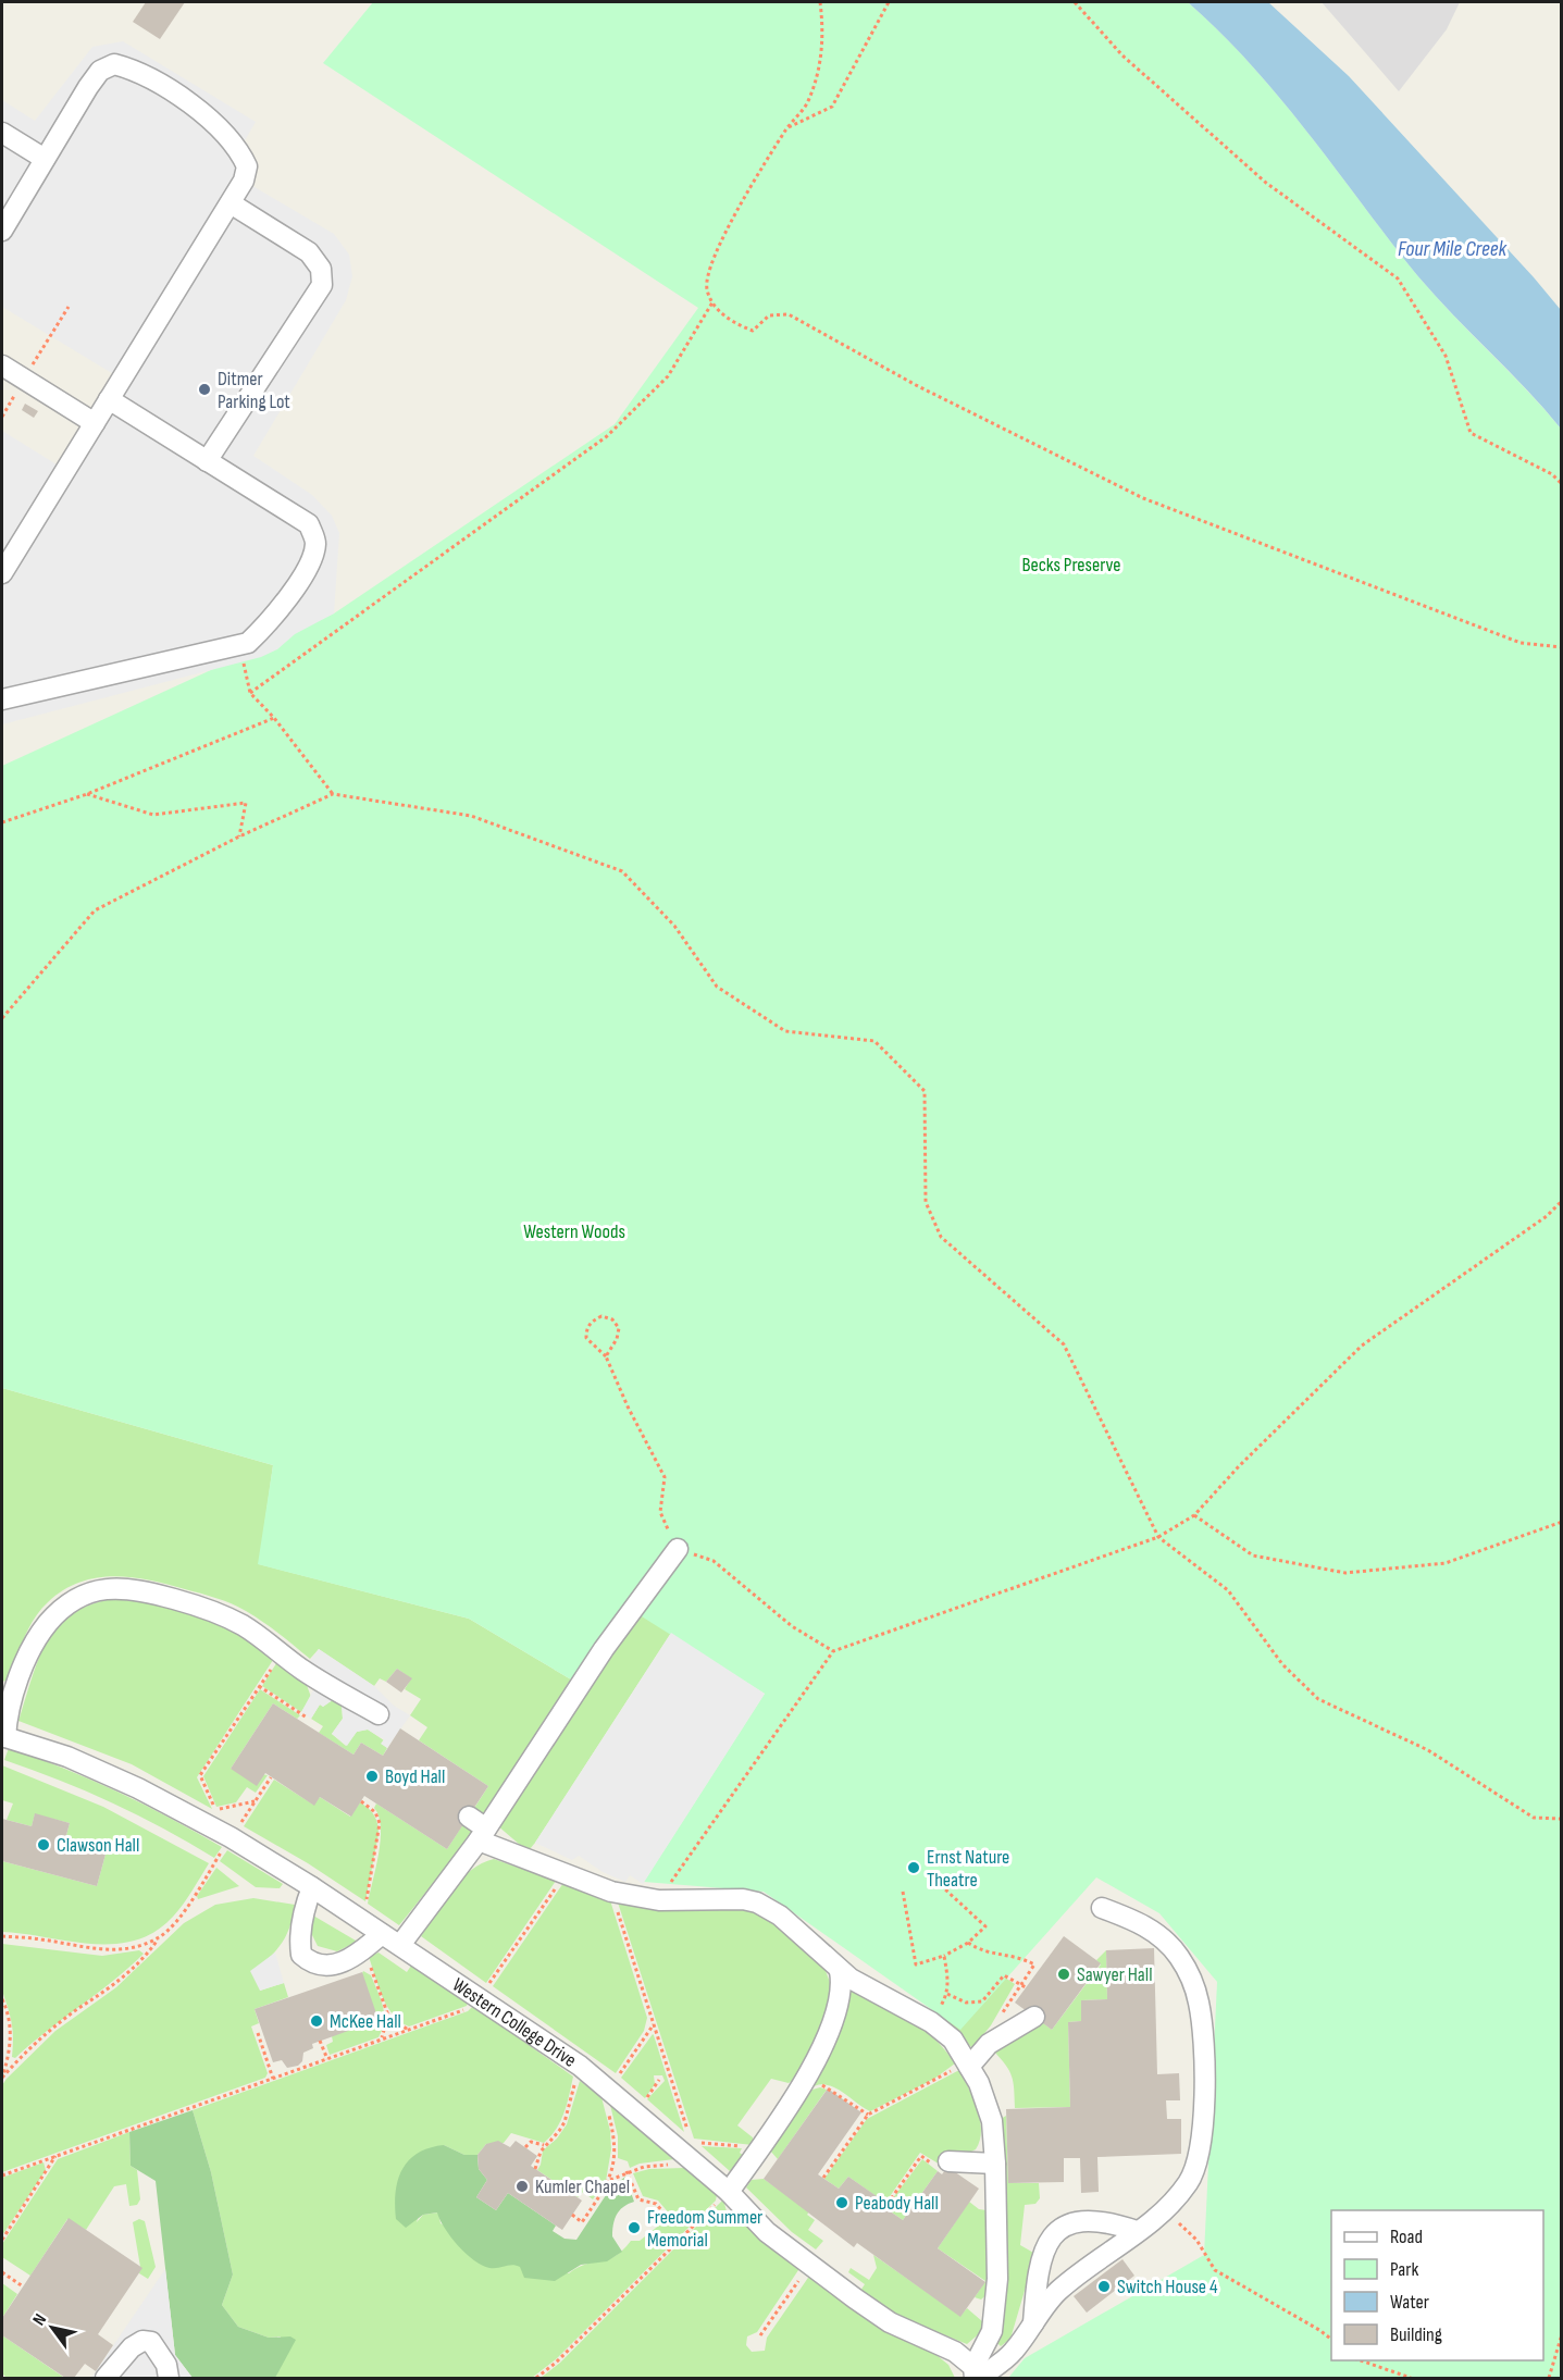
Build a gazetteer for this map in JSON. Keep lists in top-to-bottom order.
{
  "streets": {
    "street": ["Western College Drive"]
  },
  "water": ["Four Mile Creek"],
  "parks": ["Becks Preserve", "Western Woods"],
  "places": [
    "Ditmer Parking Lot",
    "Boyd Hall",
    "Clawson Hall",
    "Ernst Nature Theatre",
    "Sawyer Hall",
    "McKee Hall",
    "Kumler Chapel",
    "Peabody Hall",
    "Freedom Summer Memorial",
    "Switch House 4"
  ],
  "legend": [
    "Road",
    "Park",
    "Water",
    "Building"
  ],
  "north": "top left"
}
